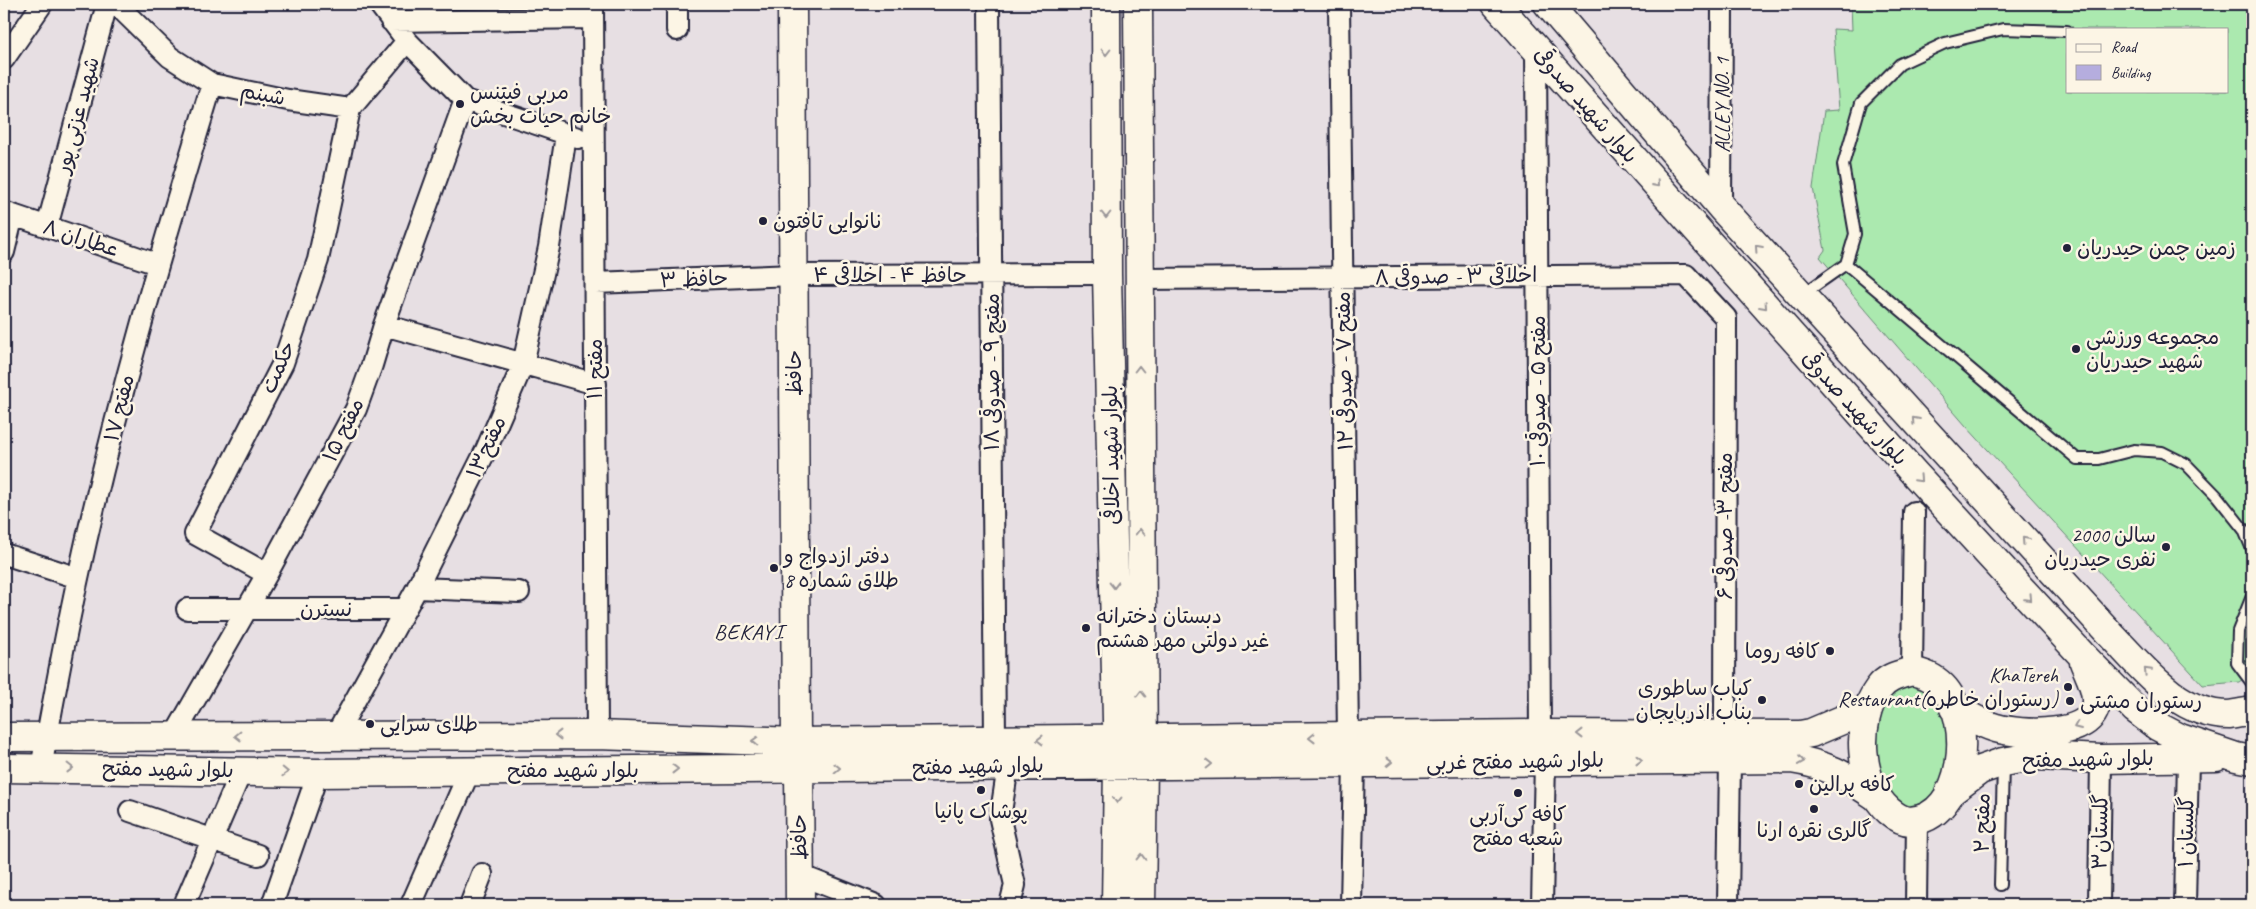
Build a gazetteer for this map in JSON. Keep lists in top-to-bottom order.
{
  "streets": {
    "main road": [
      "بلوار شهید صدوقی",
      "حافظ",
      "بلوار شهید اخلاقی",
      "بلوار شهید مفتح",
      "بلوار شهید مفتح غربی"
    ],
    "street": [
      "شبنم",
      "ALLEY NO. 1",
      "شهید عزتی پور",
      "عطاران ۸",
      "حافظ ۴ - اخلاقی ۴",
      "اخلاقی ۳ - صدوقی ۸",
      "حافظ ۳",
      "حکمت",
      "مفتح ۱۱",
      "مفتح ۷ - صدوقی ۱۲",
      "مفتح ۹ - صدوقی ۱۸",
      "مفتح ۵ - صدوقی ۱۰",
      "مفتح ۱۷",
      "مفتح ۱۵",
      "مفتح۱۳",
      "مفتح ۳- صدوقی ۶",
      "نسترن",
      "گلستان۳",
      "گلستان ۱"
    ],
    "lane": ["مفتح ۲"]
  },
  "crossings": [
    ["شبنم", "حکمت"],
    ["شبنم", "مفتح ۱۷"],
    ["بلوار شهید صدوقی", "ALLEY NO. 1"],
    ["بلوار شهید صدوقی", "مفتح ۵ - صدوقی ۱۰"],
    ["بلوار شهید صدوقی", "بلوار شهید مفتح"],
    ["شهید عزتی پور", "عطاران ۸"],
    ["عطاران ۸", "مفتح ۱۷"],
    ["حافظ ۴ - اخلاقی ۴", "حافظ ۳"],
    ["حافظ ۴ - اخلاقی ۴", "مفتح ۹ - صدوقی ۱۸"],
    ["حافظ ۴ - اخلاقی ۴", "حافظ"],
    ["حافظ ۴ - اخلاقی ۴", "بلوار شهید اخلاقی"],
    ["اخلاقی ۳ - صدوقی ۸", "مفتح ۷ - صدوقی ۱۲"],
    ["اخلاقی ۳ - صدوقی ۸", "مفتح ۵ - صدوقی ۱۰"],
    ["اخلاقی ۳ - صدوقی ۸", "بلوار شهید اخلاقی"],
    ["اخلاقی ۳ - صدوقی ۸", "مفتح ۳- صدوقی ۶"],
    ["حافظ ۳", "مفتح ۱۱"],
    ["حافظ ۳", "حافظ"],
    ["حکمت", "مفتح ۱۵"],
    ["مفتح ۱۱", "بلوار شهید مفتح"],
    ["مفتح ۷ - صدوقی ۱۲", "بلوار شهید مفتح غربی"],
    ["مفتح ۹ - صدوقی ۱۸", "بلوار شهید مفتح"],
    ["حافظ", "بلوار شهید مفتح"],
    ["مفتح ۵ - صدوقی ۱۰", "بلوار شهید مفتح غربی"],
    ["مفتح ۱۷", "بلوار شهید مفتح"],
    ["مفتح ۱۵", "نسترن"],
    ["مفتح ۱۵", "بلوار شهید مفتح"],
    ["مفتح۱۳", "نسترن"],
    ["مفتح۱۳", "بلوار شهید مفتح"],
    ["بلوار شهید اخلاقی", "بلوار شهید مفتح"],
    ["بلوار شهید اخلاقی", "بلوار شهید مفتح غربی"],
    ["مفتح ۳- صدوقی ۶", "بلوار شهید مفتح غربی"],
    ["بلوار شهید مفتح", "بلوار شهید مفتح غربی"],
    ["بلوار شهید مفتح", "مفتح ۲"],
    ["بلوار شهید مفتح", "گلستان۳"],
    ["بلوار شهید مفتح", "گلستان ۱"]
  ],
  "districts": ["BEKAYI"],
  "places": [
    "مربی فیتنس خانم حیات بخش",
    "نانوایی تافتون",
    "زمین چمن حیدریان",
    "مجموعه ورزشی شهید حیدریان",
    "سالن 2000 نفری حیدریان",
    "دفتر ازدواج و طلاق شماره 8",
    "دبستان دخترانه غیر دولتی مهر هشتم",
    "کافه روما",
    "KhaTereh Restaurant(رستوران خاطره)",
    "کباب ساطوری بناب اذربایجان",
    "رستوران مشتی",
    "طلای سرایی",
    "کافه پرالین",
    "پوشاک پانیا",
    "کافه کی‌آربی شعبه مفتح",
    "گالری نقره ارنا"
  ],
  "legend": ["Road", "Building"]
}
